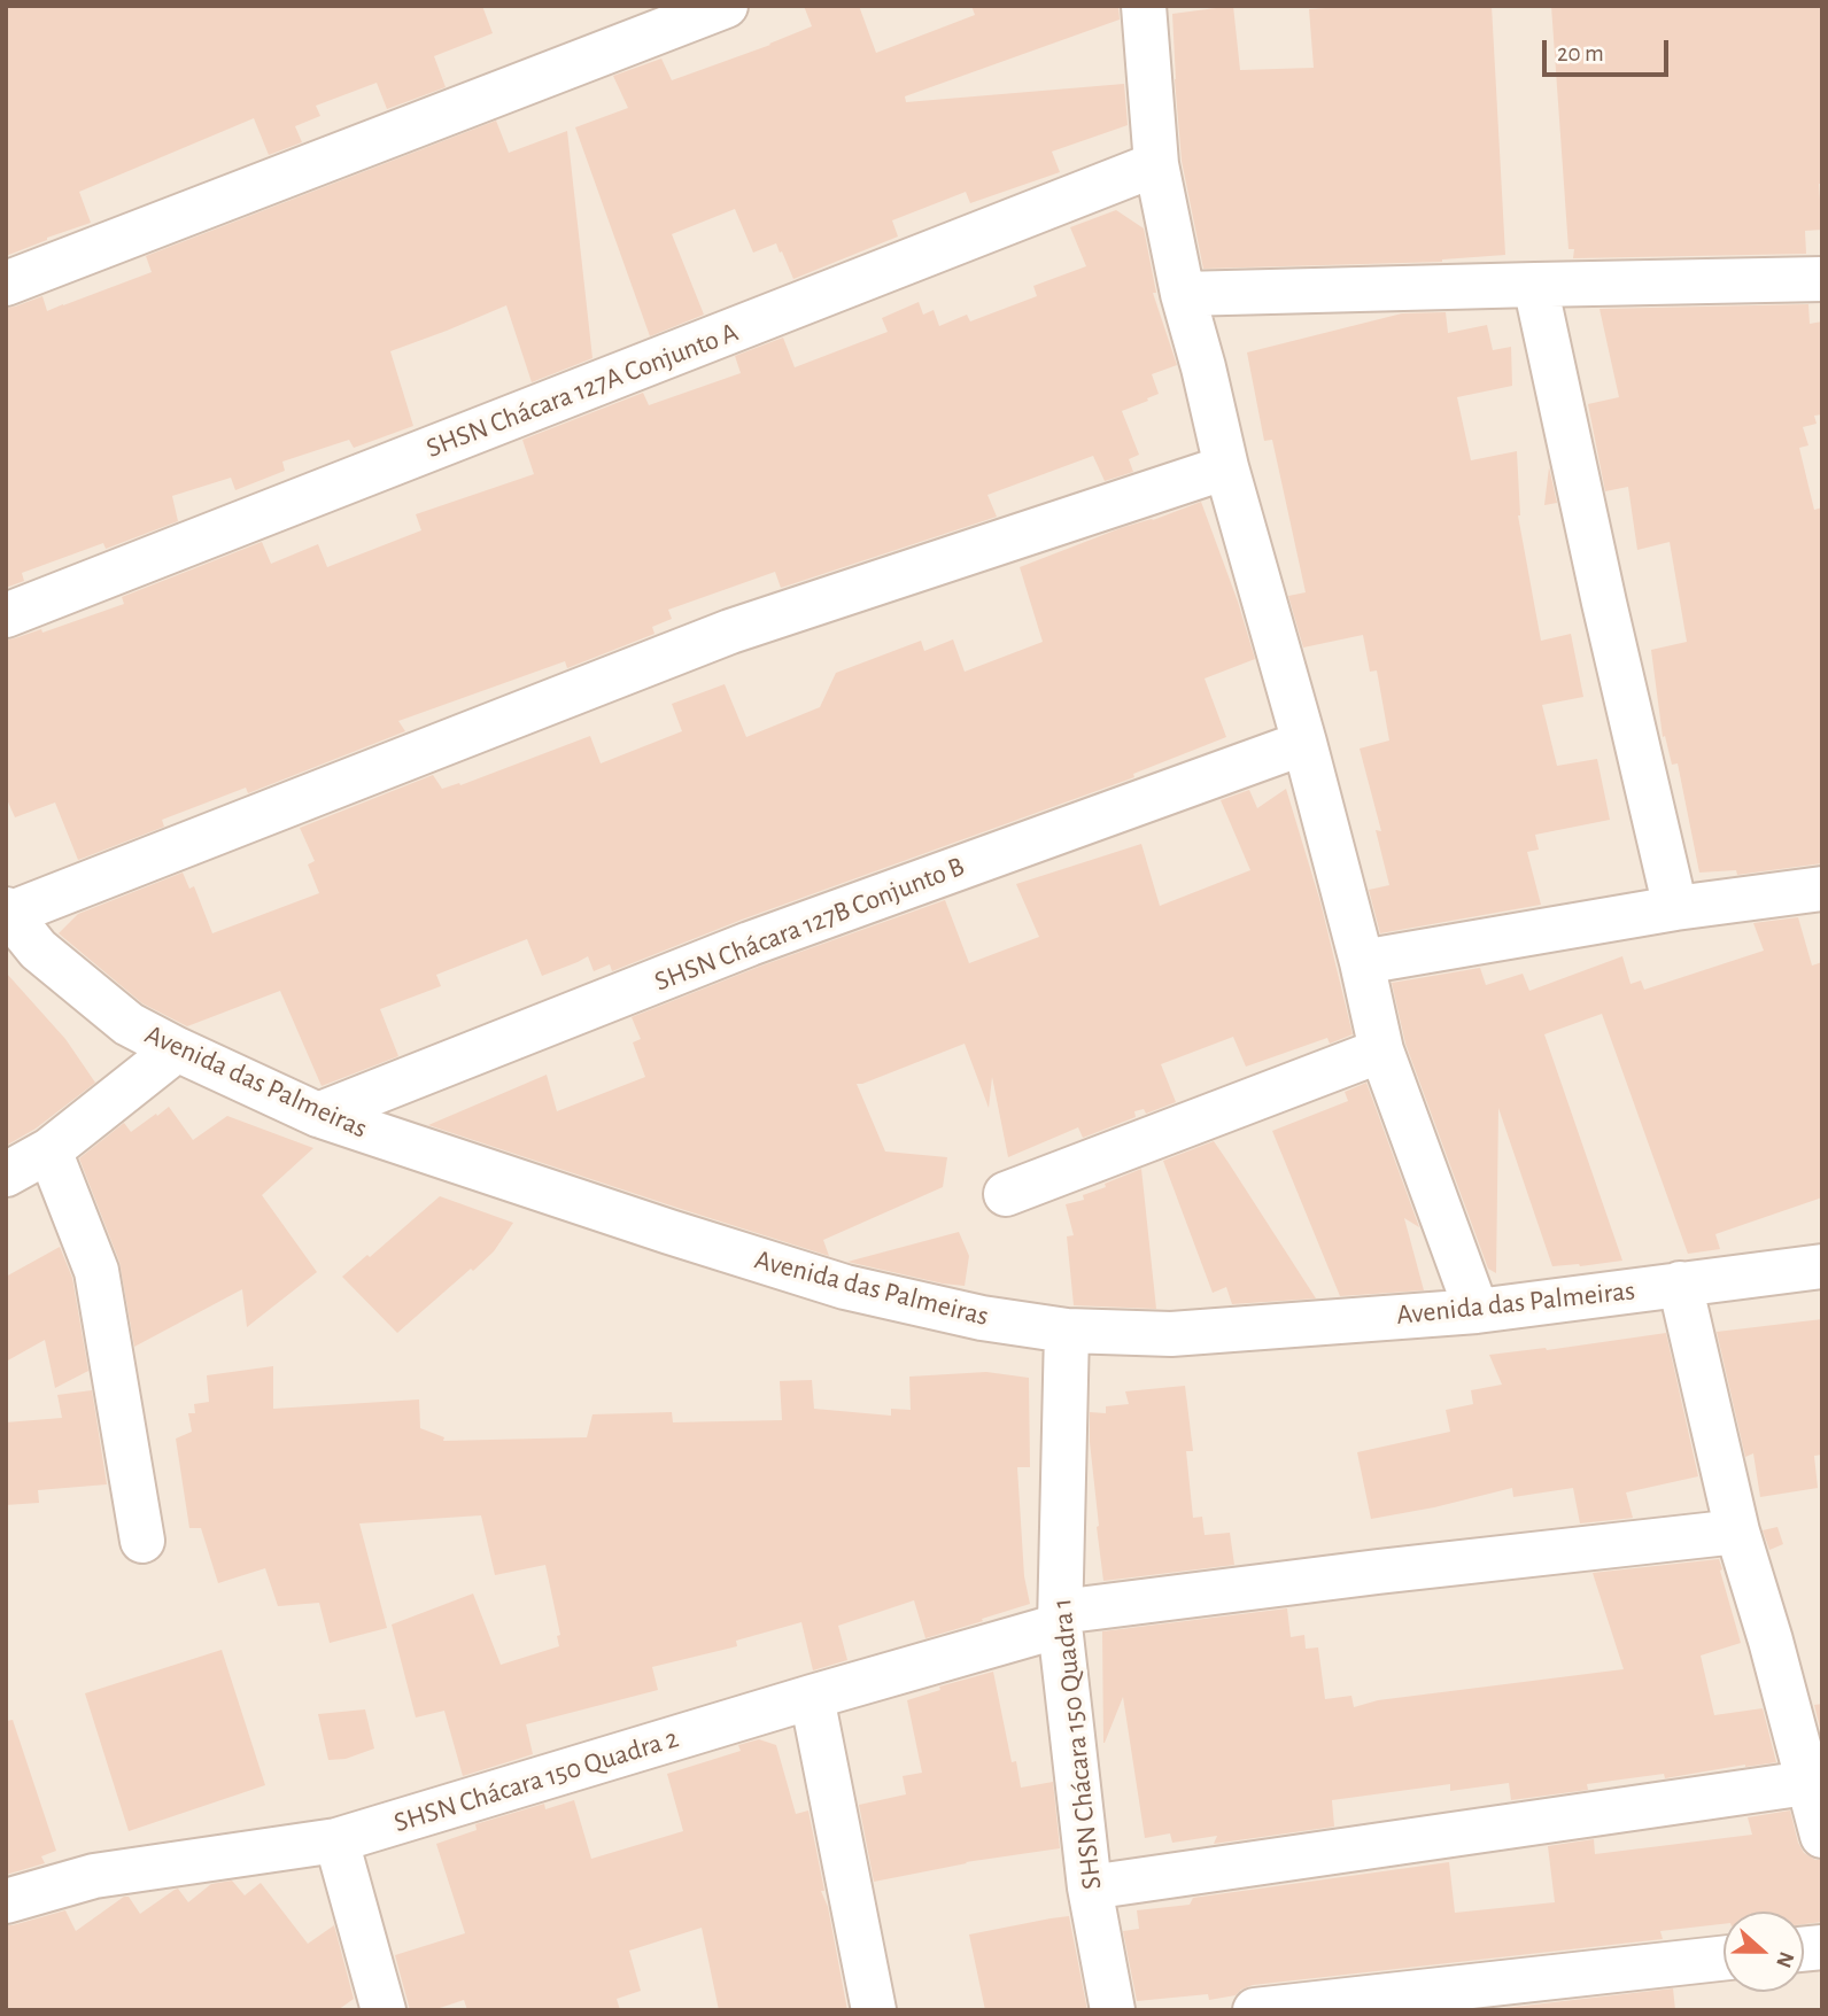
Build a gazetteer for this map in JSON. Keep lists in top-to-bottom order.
{
  "streets": {
    "street": [
      "SHSN Chácara 127A Conjunto A",
      "SHSN Chácara 127B Conjunto B",
      "Avenida das Palmeiras",
      "SHSN Chácara 150 Quadra 1",
      "SHSN Chácara 150 Quadra 2"
    ]
  },
  "crossings": [
    ["SHSN Chácara 127B Conjunto B", "Avenida das Palmeiras"],
    ["Avenida das Palmeiras", "SHSN Chácara 150 Quadra 1"],
    ["SHSN Chácara 150 Quadra 1", "SHSN Chácara 150 Quadra 2"]
  ],
  "scale_bar": "20 m",
  "north": "right"
}
